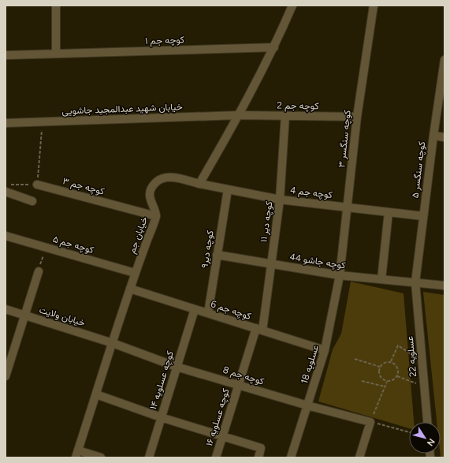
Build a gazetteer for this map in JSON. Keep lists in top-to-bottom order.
{
  "streets": {
    "street": [
      "کوچه جم ۱",
      "کوچه جم 2",
      "خیابان شهید عبدالمجید جاشویی",
      "کوچه سنگسر ۳",
      "کوچه سنگسر ۵",
      "کوچه جم ۳",
      "کوچه جم 4",
      "کوچه دیر ۱۱",
      "خیابان جم",
      "کوچه جم ۵",
      "کوچه دیر۹",
      "کوچه جاشو 44",
      "کوچه جم 6",
      "خیابان ولایت",
      "عسلویه 22",
      "عسلویه 18",
      "کوچه جم 8",
      "کوچه عسلویه ۱۴",
      "کوچه عسلویه ۱۶"
    ]
  },
  "crossings": [
    ["کوچه جم 2", "خیابان شهید عبدالمجید جاشویی"],
    ["کوچه جم 2", "کوچه سنگسر ۳"],
    ["کوچه جم 2", "کوچه دیر ۱۱"],
    ["کوچه سنگسر ۳", "کوچه جم 4"],
    ["کوچه سنگسر ۳", "کوچه جاشو 44"],
    ["کوچه سنگسر ۳", "عسلویه 18"],
    ["کوچه سنگسر ۵", "کوچه جم 4"],
    ["کوچه سنگسر ۵", "کوچه جاشو 44"],
    ["کوچه سنگسر ۵", "عسلویه 22"],
    ["کوچه جم ۳", "خیابان جم"],
    ["کوچه جم 4", "کوچه دیر ۱۱"],
    ["کوچه جم 4", "خیابان جم"],
    ["کوچه جم 4", "کوچه دیر۹"],
    ["کوچه دیر ۱۱", "کوچه جاشو 44"],
    ["کوچه دیر ۱۱", "کوچه جم 6"],
    ["کوچه دیر ۱۱", "کوچه عسلویه ۱۶"],
    ["خیابان جم", "کوچه جم ۵"],
    ["خیابان جم", "کوچه جم 6"],
    ["خیابان جم", "خیابان ولایت"],
    ["خیابان جم", "کوچه جم 8"],
    ["کوچه دیر۹", "کوچه جاشو 44"],
    ["کوچه دیر۹", "کوچه جم 6"],
    ["کوچه جاشو 44", "عسلویه 22"],
    ["کوچه جاشو 44", "عسلویه 18"],
    ["کوچه جم 6", "عسلویه 18"],
    ["کوچه جم 6", "کوچه عسلویه ۱۴"],
    ["کوچه جم 6", "کوچه عسلویه ۱۶"],
    ["خیابان ولایت", "کوچه جم 8"],
    ["عسلویه 18", "کوچه جم 8"],
    ["کوچه جم 8", "کوچه عسلویه ۱۴"],
    ["کوچه جم 8", "کوچه عسلویه ۱۶"]
  ],
  "north": "bottom right"
}
